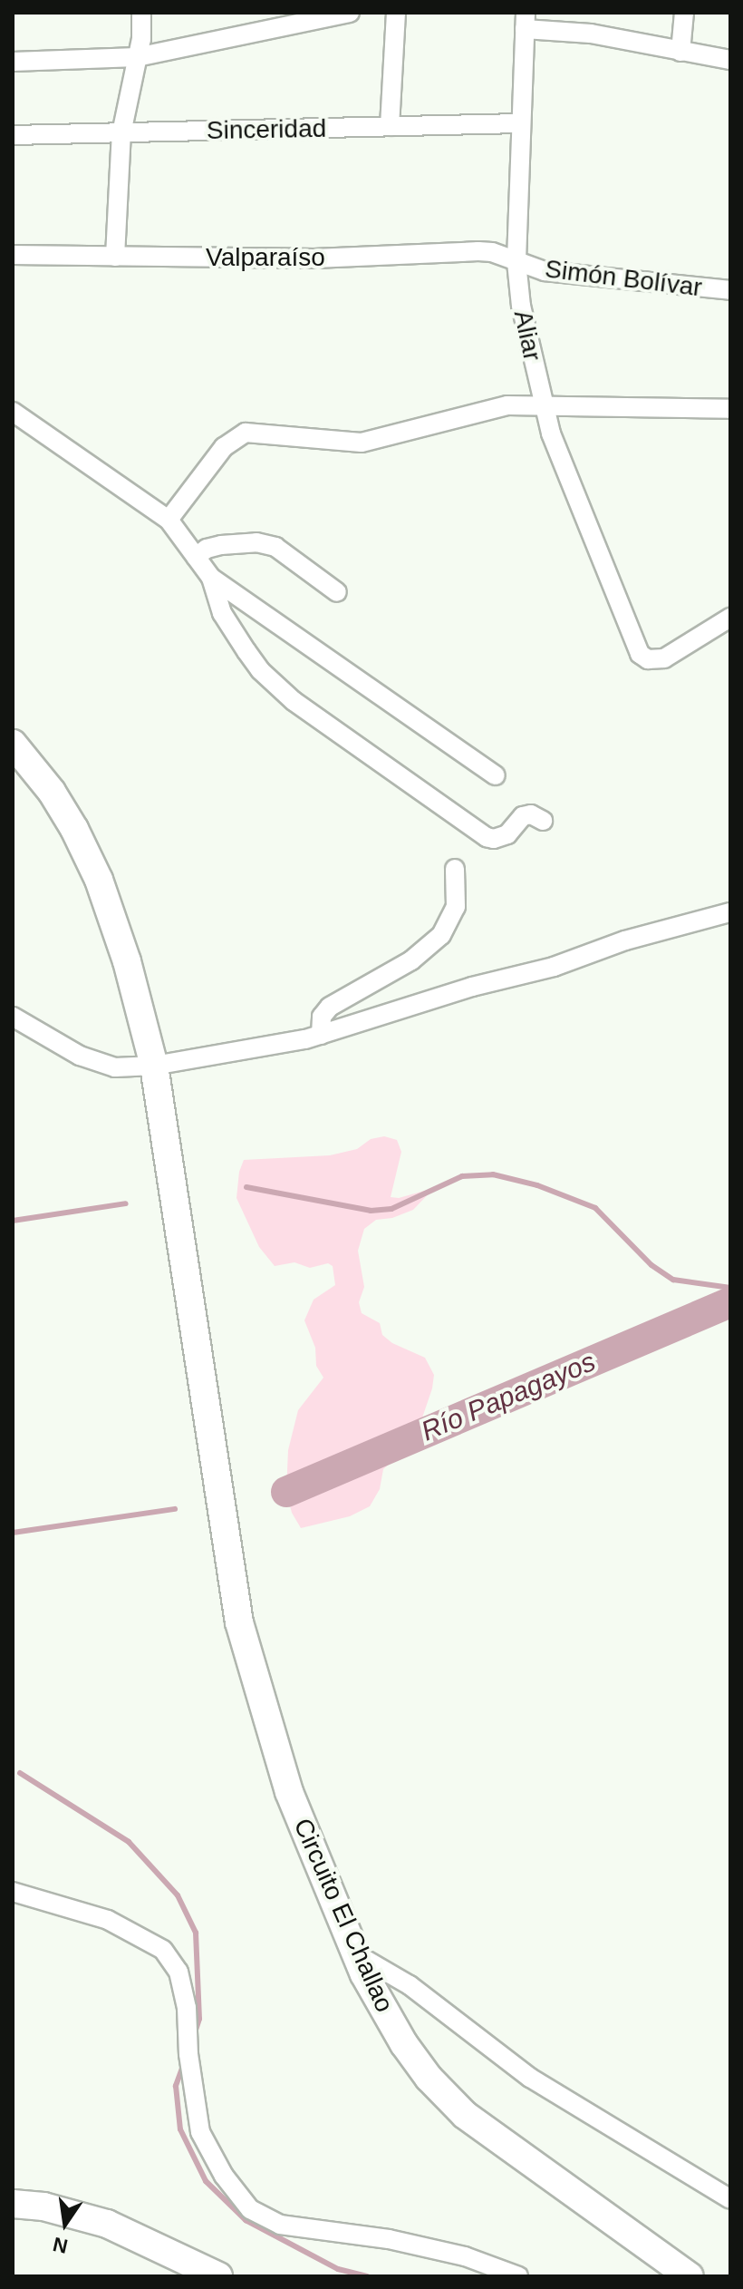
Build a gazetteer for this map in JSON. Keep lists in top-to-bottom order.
{
  "streets": {
    "main road": ["Circuito El Challao"],
    "street": [
      "Sinceridad",
      "Valparaíso",
      "Simón Bolívar",
      "Aliar"
    ]
  },
  "crossings": [
    ["Sinceridad", "Aliar"],
    ["Valparaíso", "Simón Bolívar"],
    ["Valparaíso", "Aliar"],
    ["Simón Bolívar", "Aliar"]
  ],
  "water": ["Río Papagayos"],
  "north": "bottom"
}
